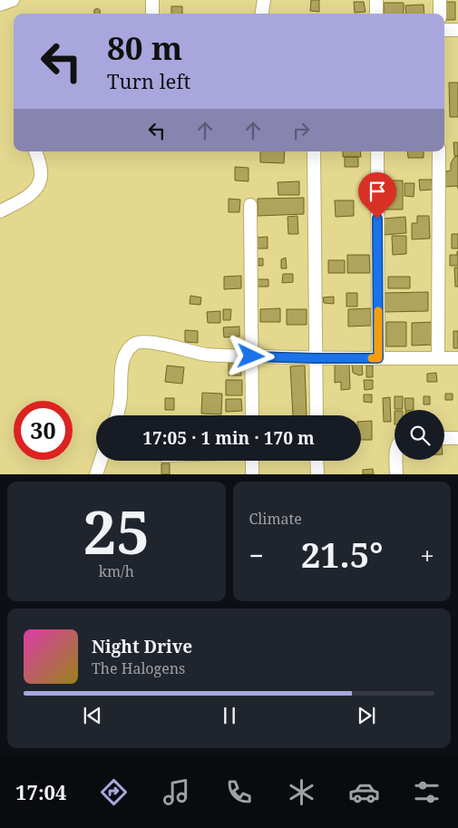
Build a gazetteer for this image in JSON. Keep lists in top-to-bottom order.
{
  "page": {
    "turn": ["80 m", "Turn left"],
    "limit": "30",
    "trip": "17:05 · 1 min · 170 m",
    "tile": [
      ["25", "km/h"],
      "Climate"
    ],
    "heat": ["−", "21.5°", "+"],
    "song": ["Night Drive", "The Halogens"],
    "tabs": "17:04"
  }
}
